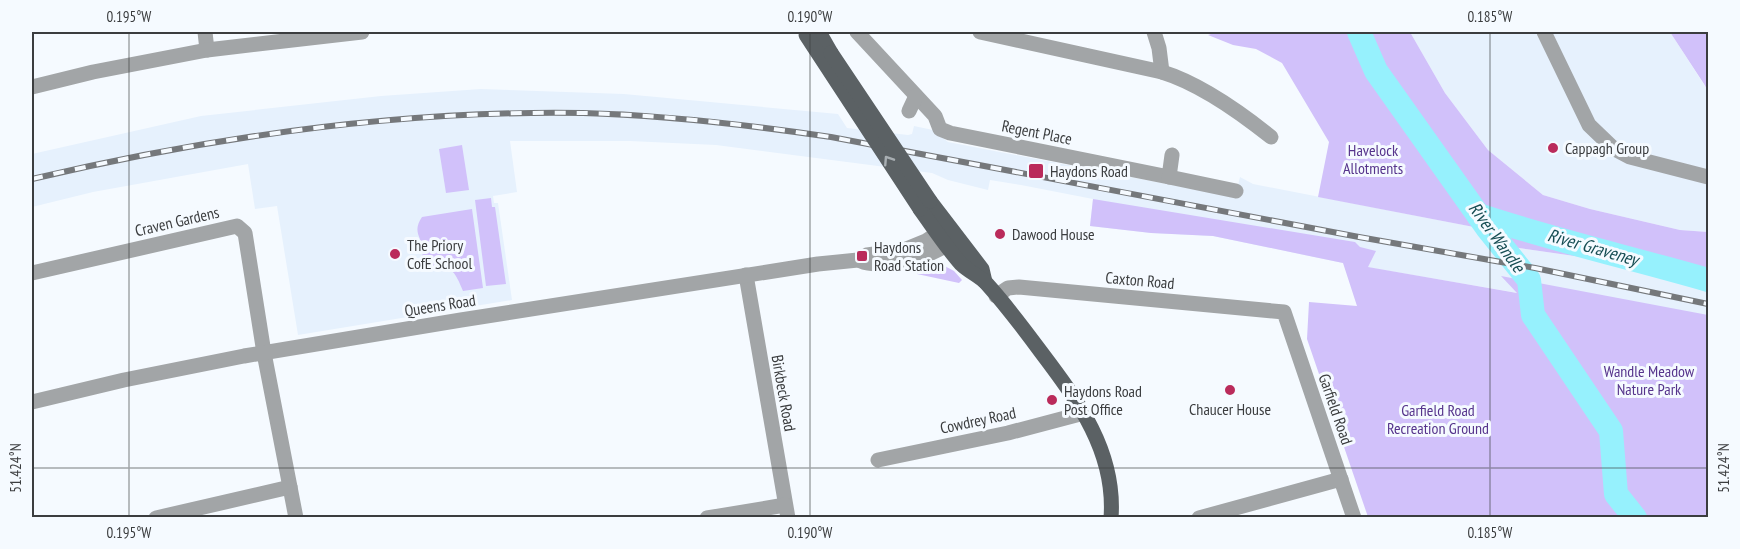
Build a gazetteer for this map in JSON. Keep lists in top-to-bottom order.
{
  "streets": {
    "street": [
      "Regent Place",
      "Craven Gardens",
      "Caxton Road",
      "Queens Road",
      "Birkbeck Road",
      "Garfield Road",
      "Cowdrey Road"
    ]
  },
  "crossings": [
    ["Craven Gardens", "Queens Road"],
    ["Caxton Road", "Garfield Road"],
    ["Queens Road", "Birkbeck Road"]
  ],
  "water": ["River Wandle", "River Graveney"],
  "parks": ["Havelock Allotments", "Wandle Meadow Nature Park", "Garfield Road Recreation Ground"],
  "places": {
    "other": [
      "Cappagh Group",
      "Dawood House",
      "The Priory CofE School",
      "Chaucer House",
      "Haydons Road Post Office"
    ],
    "transit": ["Haydons Road", "Haydons Road Station"]
  },
  "coordinates": [
    "0.195°W",
    "0.190°W",
    "0.185°W",
    "51.424°N"
  ]
}
